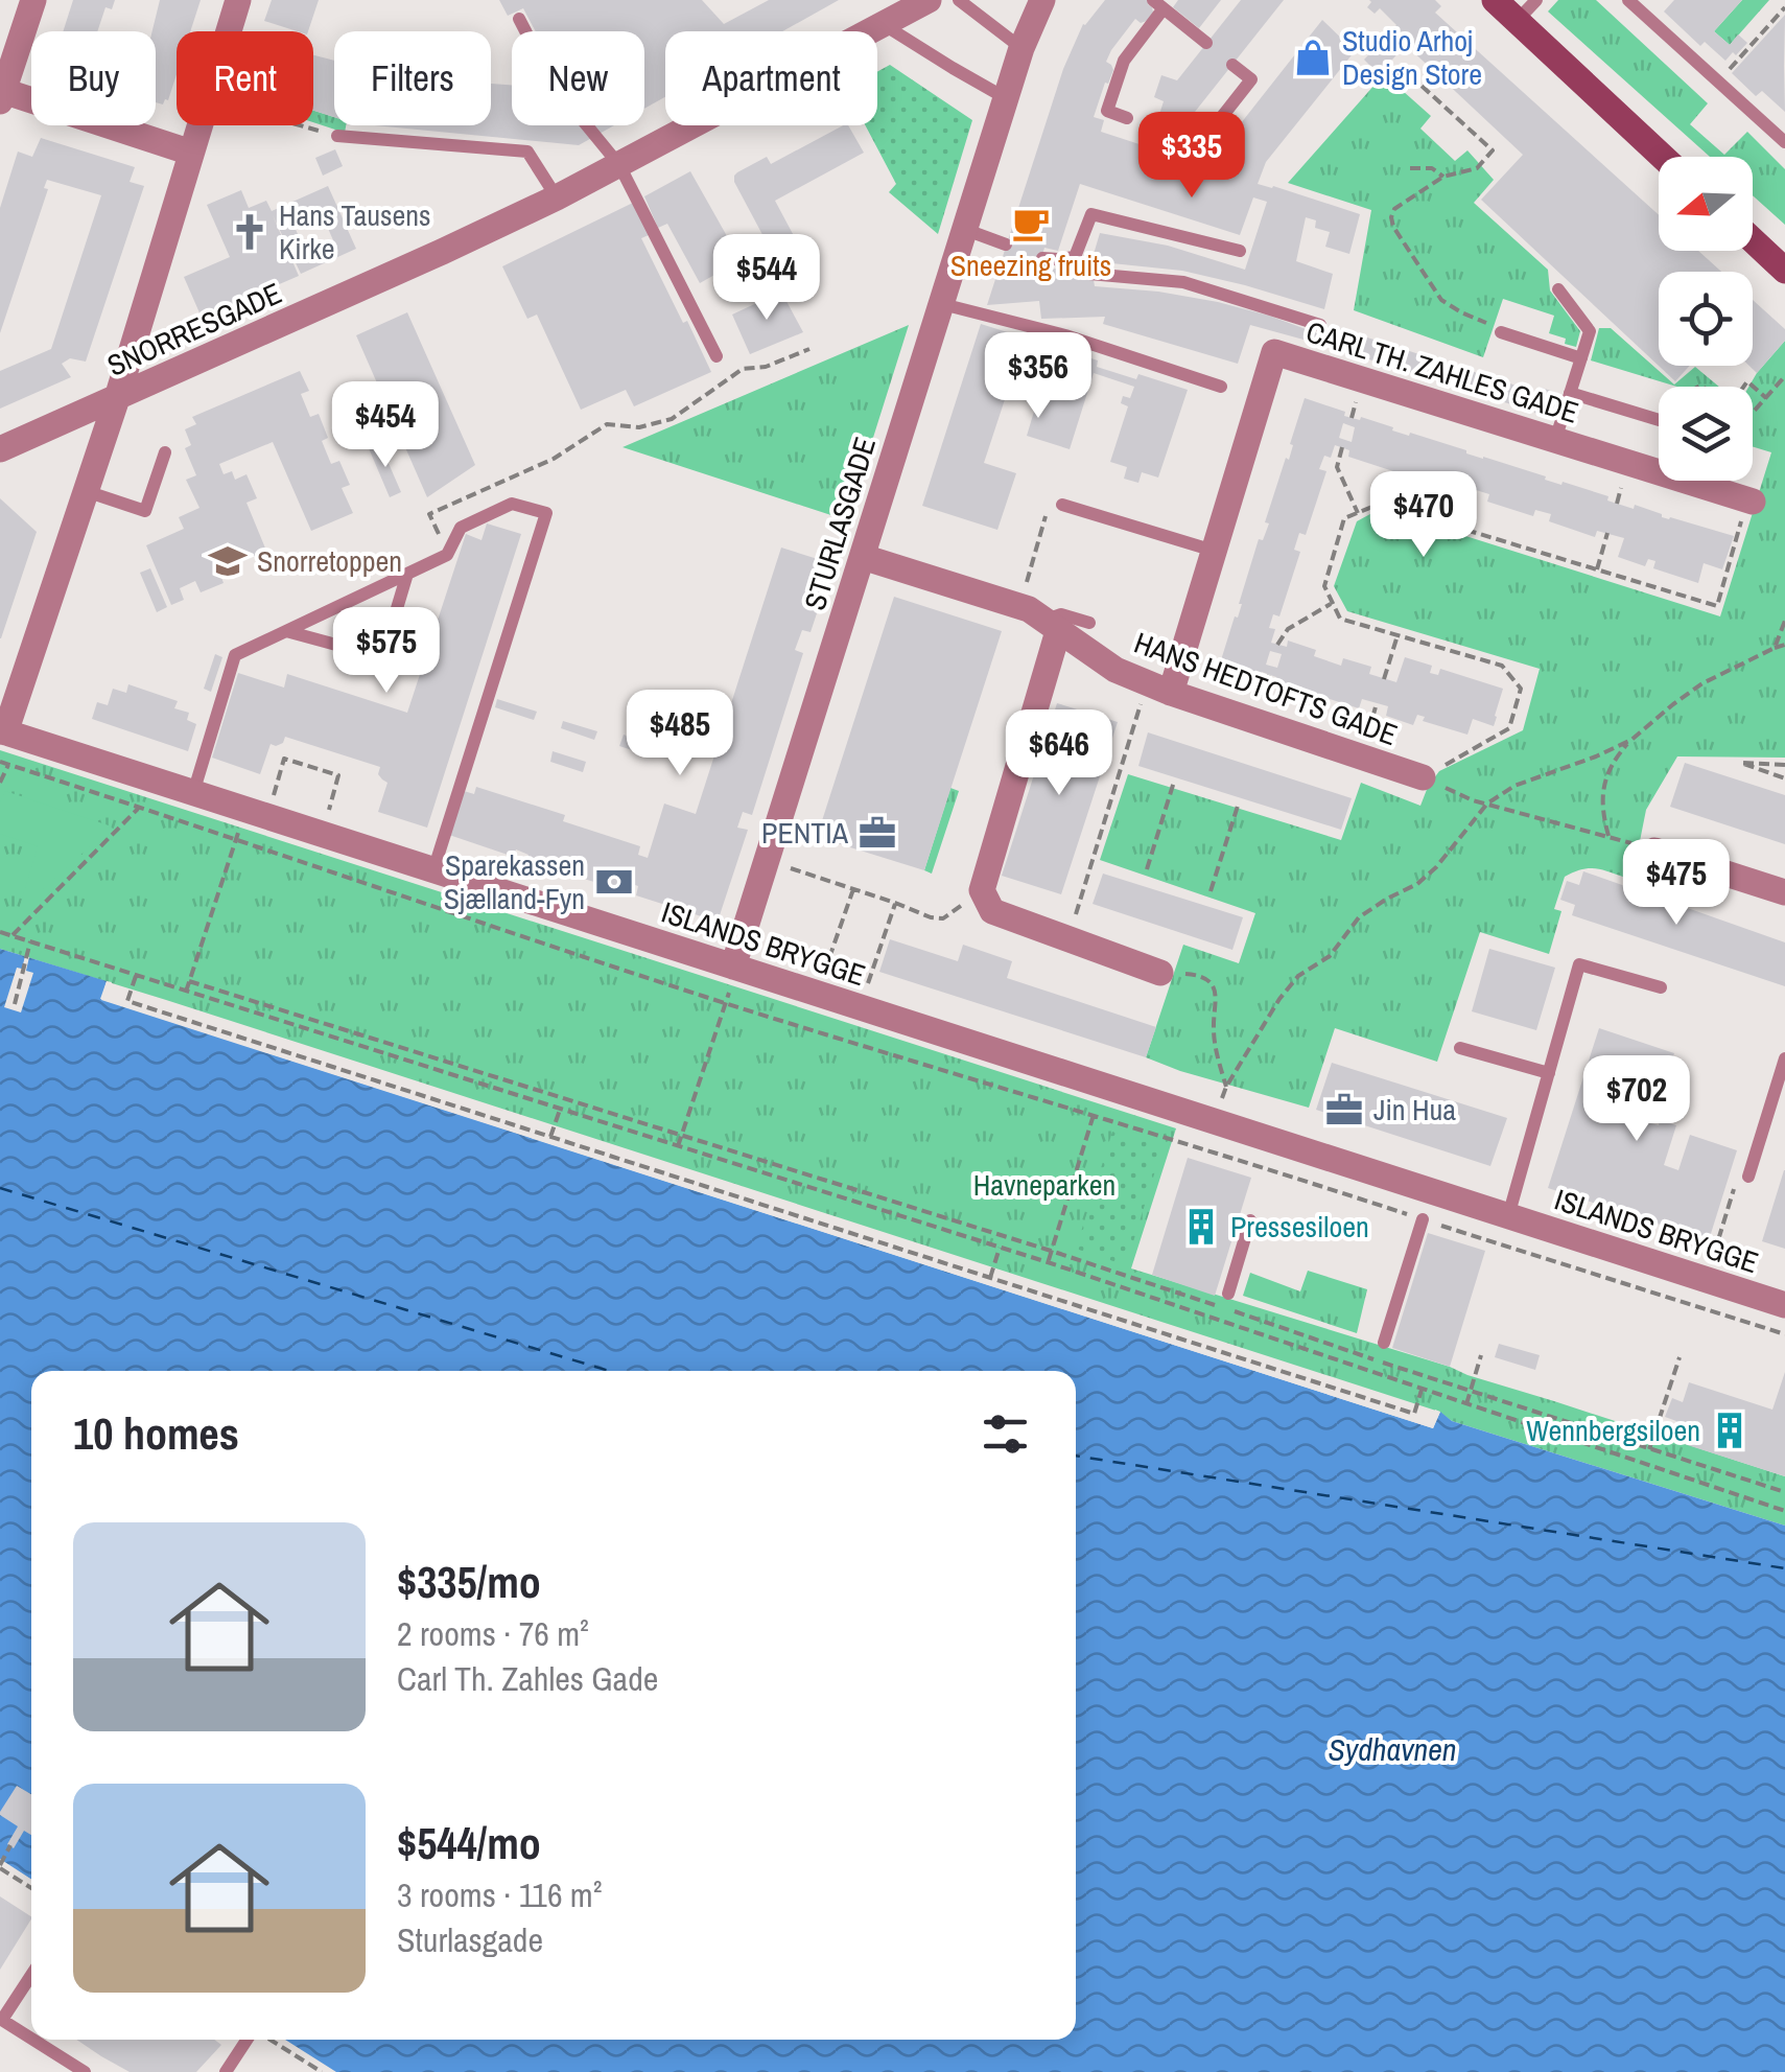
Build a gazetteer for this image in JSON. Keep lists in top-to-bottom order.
{
  "streets": {
    "street": [
      "SNORRESGADE",
      "CARL TH. ZAHLES GADE",
      "STURLASGADE",
      "HANS HEDTOFTS GADE",
      "ISLANDS BRYGGE"
    ]
  },
  "crossings": [
    ["CARL TH. ZAHLES GADE", "HANS HEDTOFTS GADE"],
    ["STURLASGADE", "HANS HEDTOFTS GADE"],
    ["STURLASGADE", "ISLANDS BRYGGE"]
  ],
  "water": ["Sydhavnen"],
  "parks": ["Havneparken"],
  "places": {
    "shop": ["Studio Arhoj Design Store"],
    "cafe": ["Sneezing fruits"],
    "church": ["Hans Tausens Kirke"],
    "school or university": ["Snorretoppen"],
    "office": ["PENTIA", "Jin Hua"],
    "bank": ["Sparekassen Sjælland-Fyn"],
    "building": ["Pressesiloen", "Wennbergsiloen"]
  },
  "north": "left",
  "page": {
    "chip": [
      "Buy",
      "Rent",
      "Filters",
      "New",
      "Apartment"
    ],
    "price": [
      "$335",
      "$544",
      "$356",
      "$454",
      "$470",
      "$575",
      "$485",
      "$646",
      "$475",
      "$702"
    ],
    "heading": "10 homes",
    "list": [
      {
        "name": "$335/mo",
        "note": "2 rooms · 76 m² · Carl Th. Zahles Gade"
      },
      {
        "name": "$544/mo",
        "note": "3 rooms · 116 m² · Sturlasgade"
      }
    ]
  }
}
